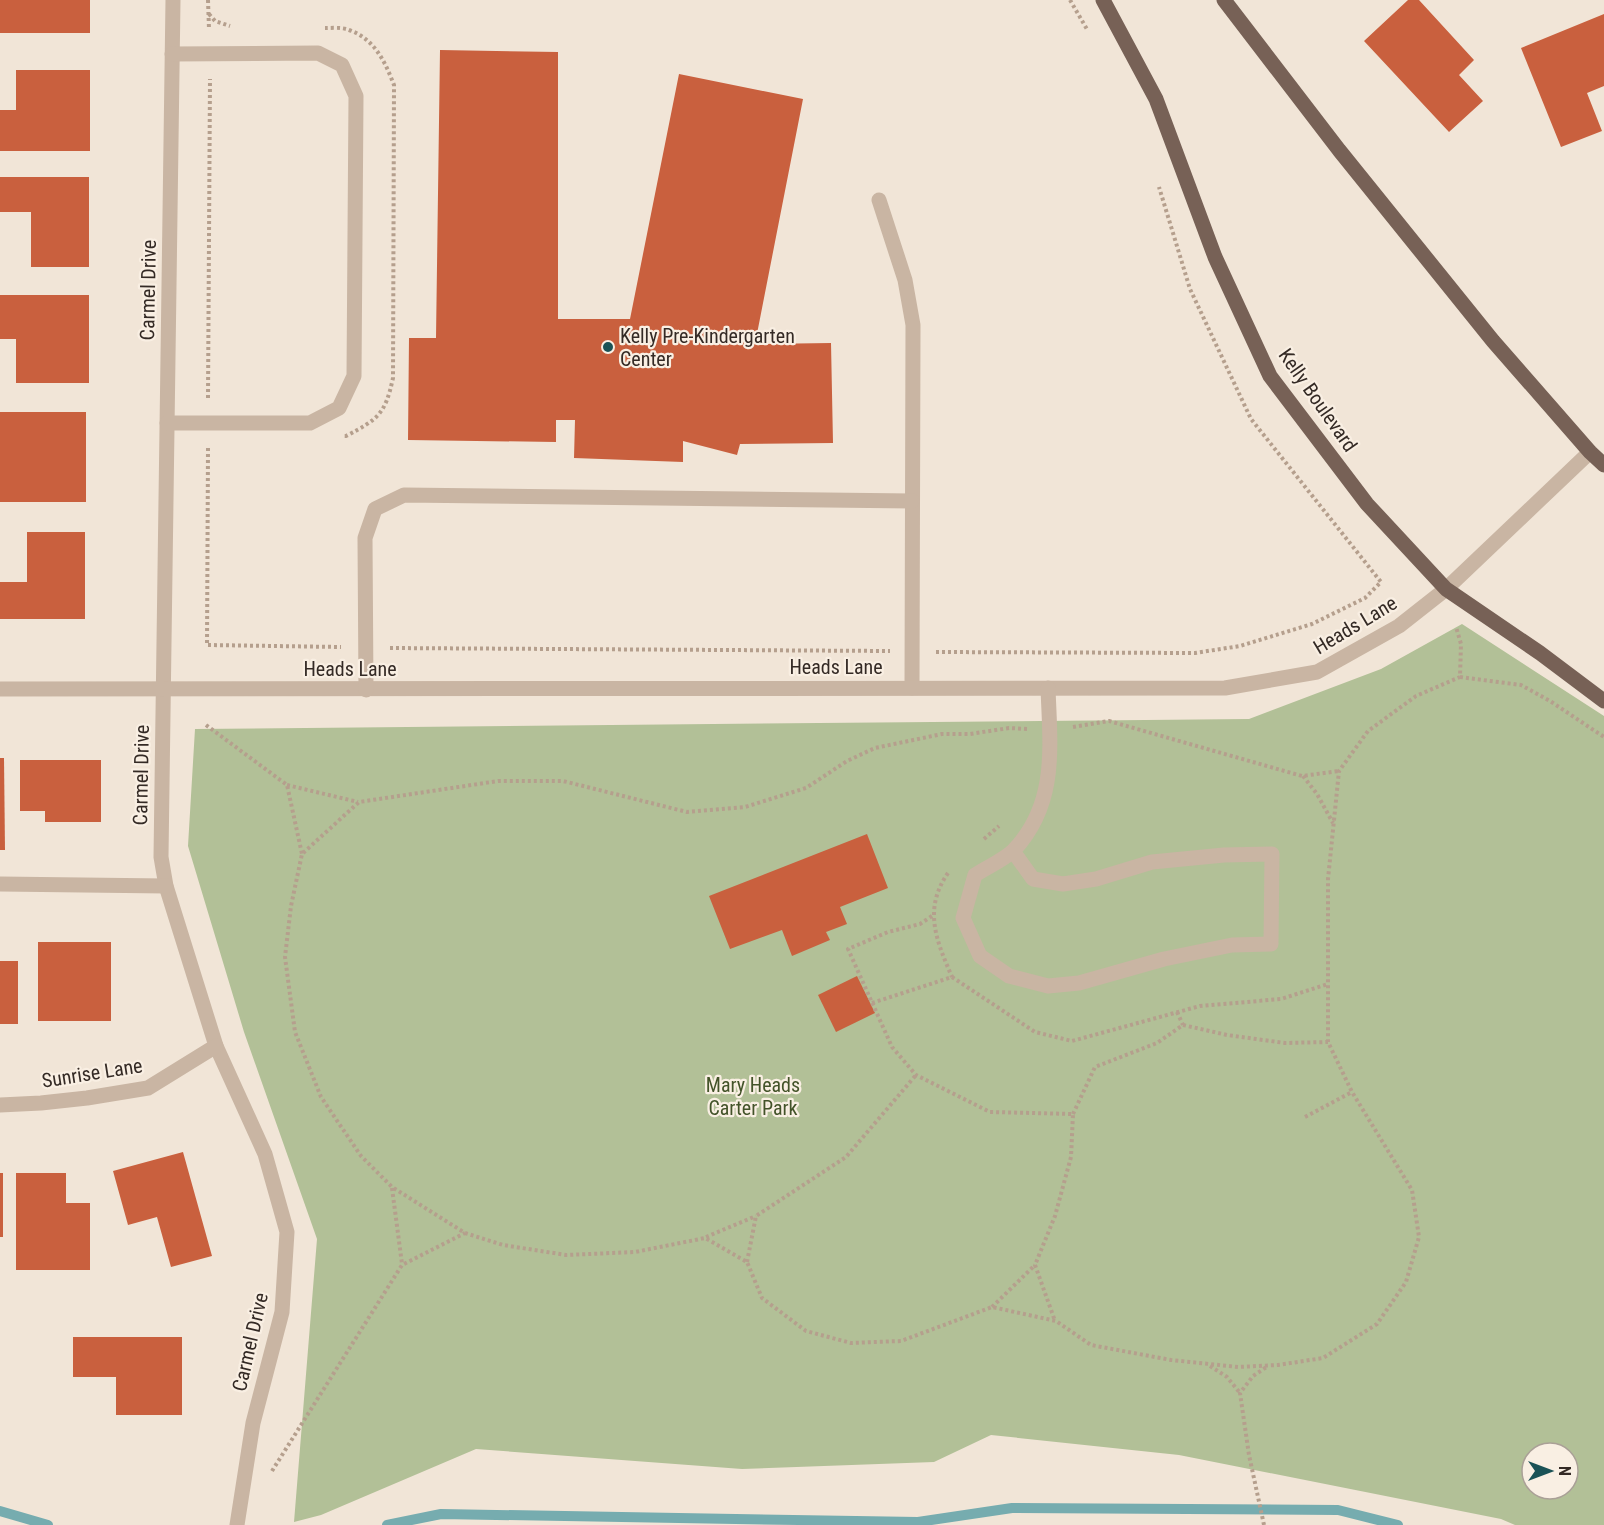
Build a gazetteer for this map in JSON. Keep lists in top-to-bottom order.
{
  "streets": {
    "main road": ["Kelly Boulevard"],
    "street": ["Carmel Drive", "Heads Lane", "Sunrise Lane"]
  },
  "crossings": [
    ["Carmel Drive", "Heads Lane"],
    ["Carmel Drive", "Sunrise Lane"],
    ["Kelly Boulevard", "Heads Lane"]
  ],
  "parks": ["Mary Heads Carter Park"],
  "places": ["Kelly Pre-Kindergarten Center"],
  "north": "right"
}
